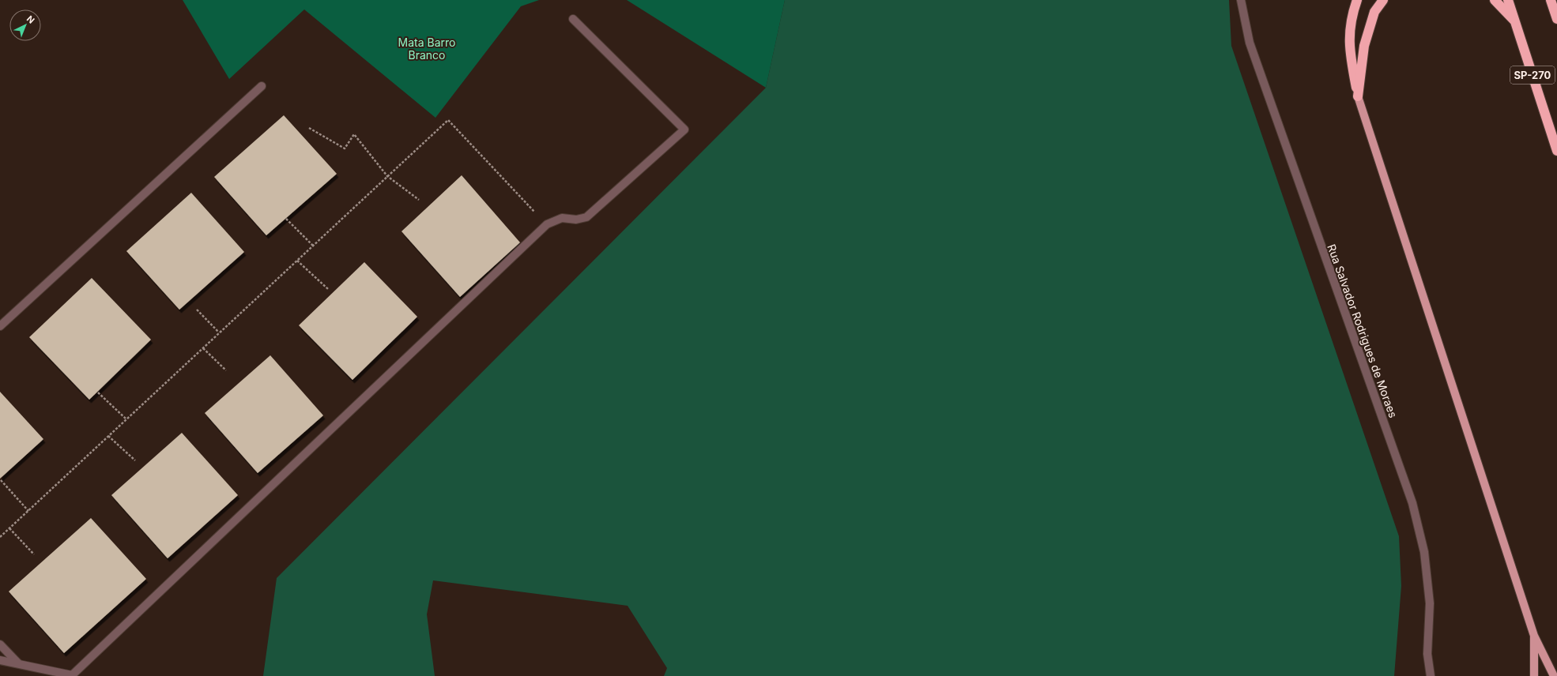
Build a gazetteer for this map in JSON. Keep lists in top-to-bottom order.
{
  "streets": {
    "highway": ["SP-270"],
    "street": ["Rua Salvador Rodrigues de Moraes"]
  },
  "parks": ["Mata Barro Branco"],
  "north": "top right"
}
